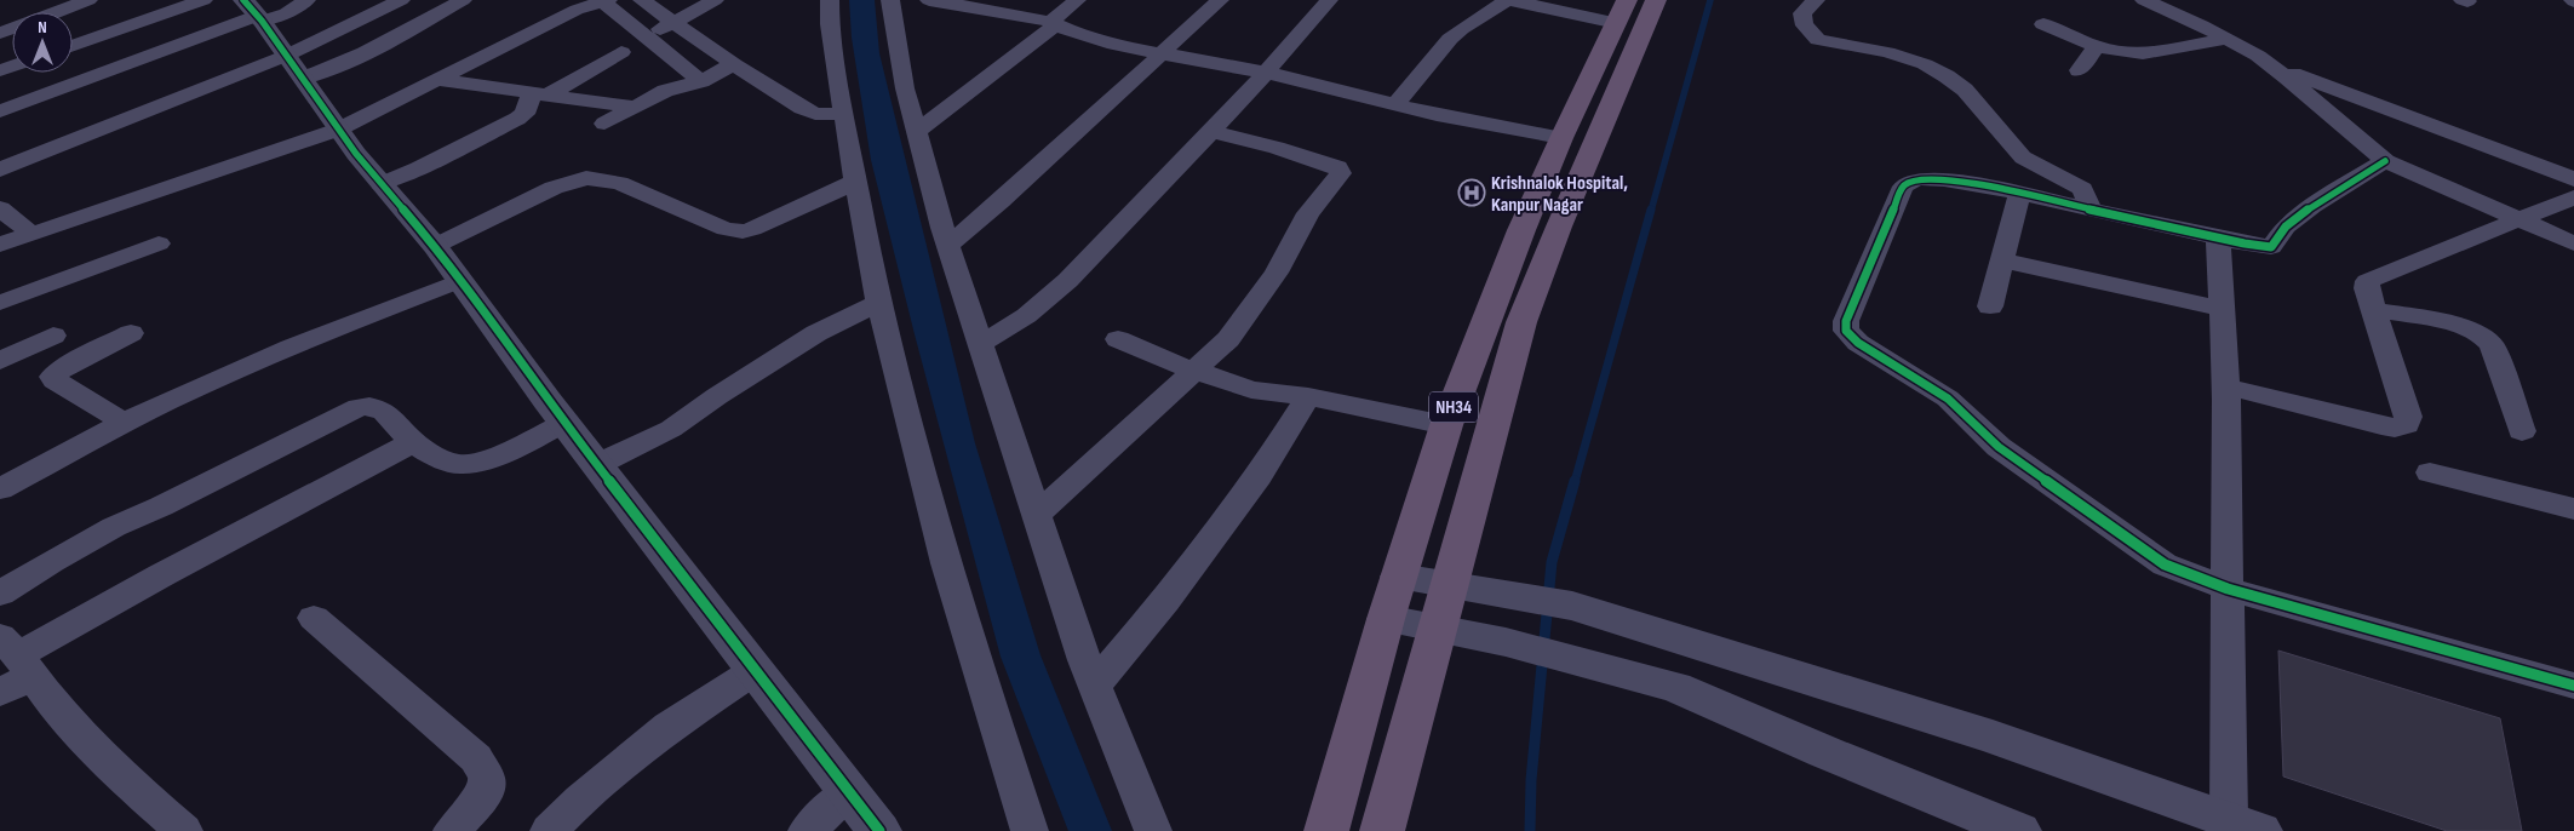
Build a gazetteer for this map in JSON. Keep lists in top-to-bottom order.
{
  "streets": {
    "highway": ["NH34"]
  },
  "places": {
    "hospital": ["Krishnalok Hospital, Kanpur Nagar"]
  },
  "north": "top"
}
